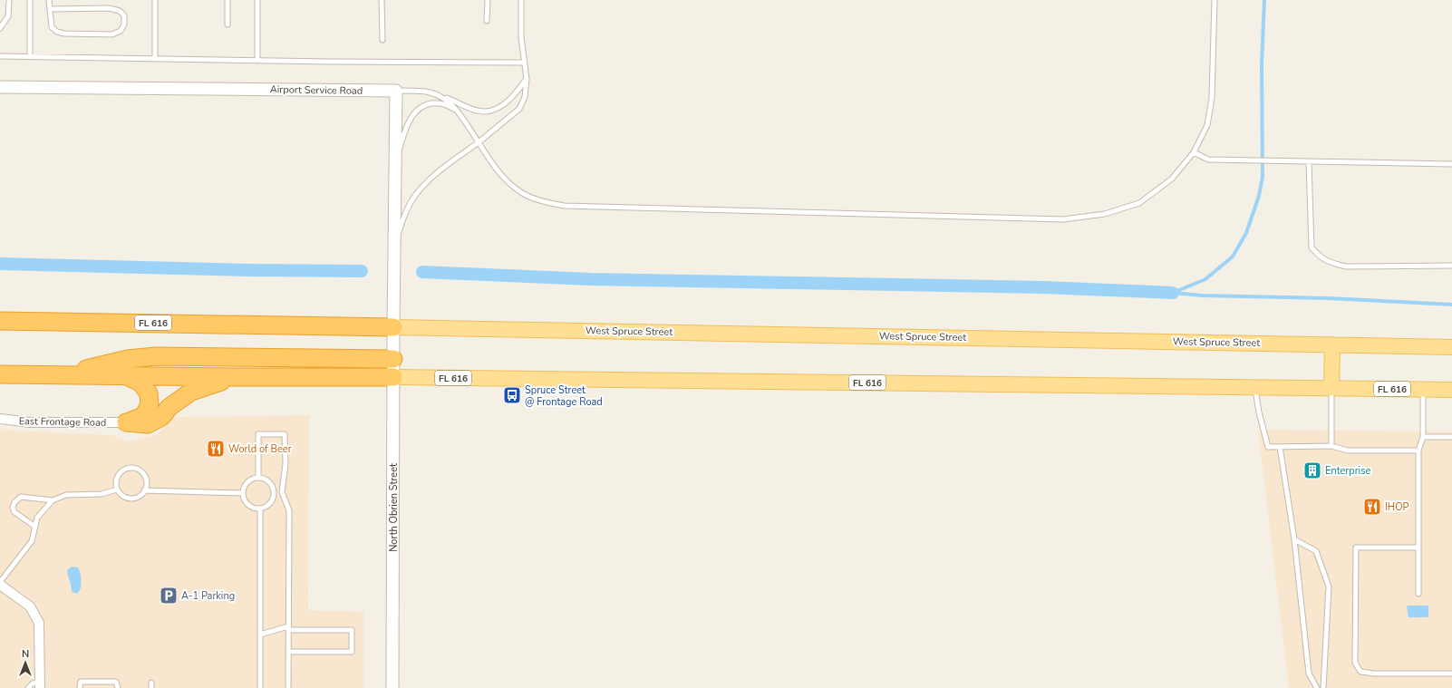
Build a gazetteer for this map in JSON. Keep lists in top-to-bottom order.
{
  "streets": {
    "highway": ["FL 616"],
    "main road": ["West Spruce Street"],
    "street": ["Airport Service Road", "East Frontage Road", "North Obrien Street"]
  },
  "crossings": [
    ["FL 616", "West Spruce Street"],
    ["FL 616", "North Obrien Street"],
    ["West Spruce Street", "North Obrien Street"]
  ],
  "places": {
    "bus stop": ["Spruce Street @ Frontage Road"],
    "restaurant": ["World of Beer", "IHOP"],
    "building": ["Enterprise"],
    "parking": ["A-1 Parking"]
  },
  "north": "top"
}
